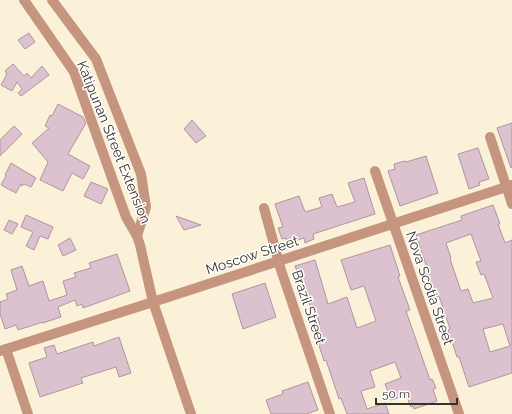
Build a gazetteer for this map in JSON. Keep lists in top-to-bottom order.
{
  "streets": {
    "street": [
      "Katipunan Street Extension",
      "Moscow Street",
      "Nova Scotia Street",
      "Brazil Street"
    ]
  },
  "crossings": [
    ["Katipunan Street Extension", "Moscow Street"],
    ["Moscow Street", "Nova Scotia Street"],
    ["Moscow Street", "Brazil Street"]
  ],
  "scale_bar": "50 m"
}
